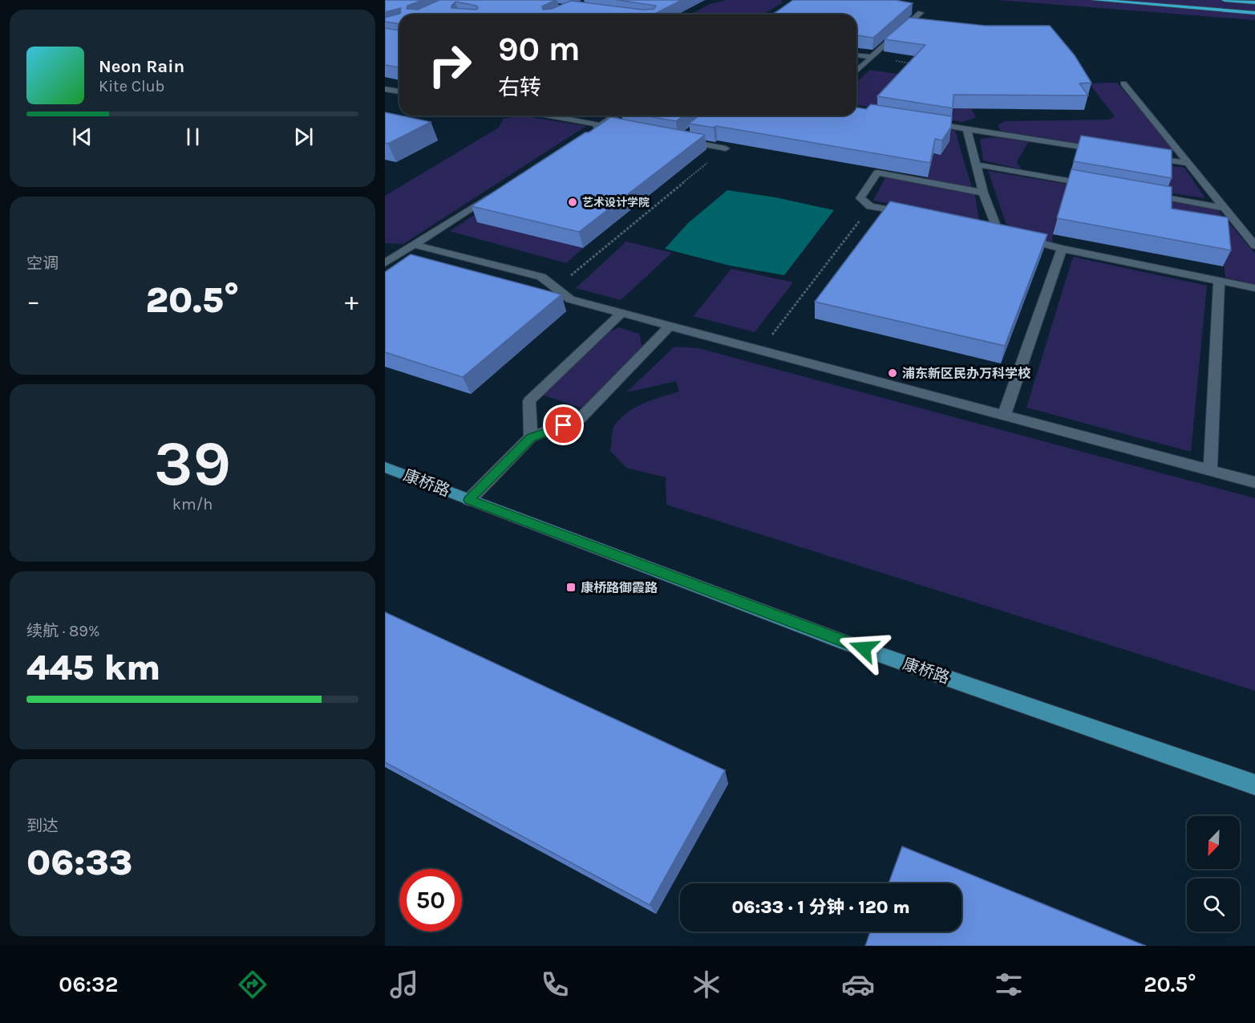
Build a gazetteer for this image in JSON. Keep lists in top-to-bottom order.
{
  "streets": {
    "main road": ["康桥路"]
  },
  "places": {
    "other": ["艺术设计学院", "浦东新区民办万科学校"],
    "transit": ["康桥路御霞路"]
  },
  "north": "bottom left",
  "page": {
    "turn": ["90 m", "右转"],
    "song": ["Neon Rain", "Kite Club"],
    "tile": [
      "空调",
      ["39", "km/h"],
      ["续航 · 89%", "445 km"],
      ["到达", "06:33"]
    ],
    "heat": ["−", "20.5°", "+"],
    "limit": "50",
    "trip": "06:33 · 1 分钟 · 120 m",
    "tabs": ["06:32", "20.5°"]
  }
}
